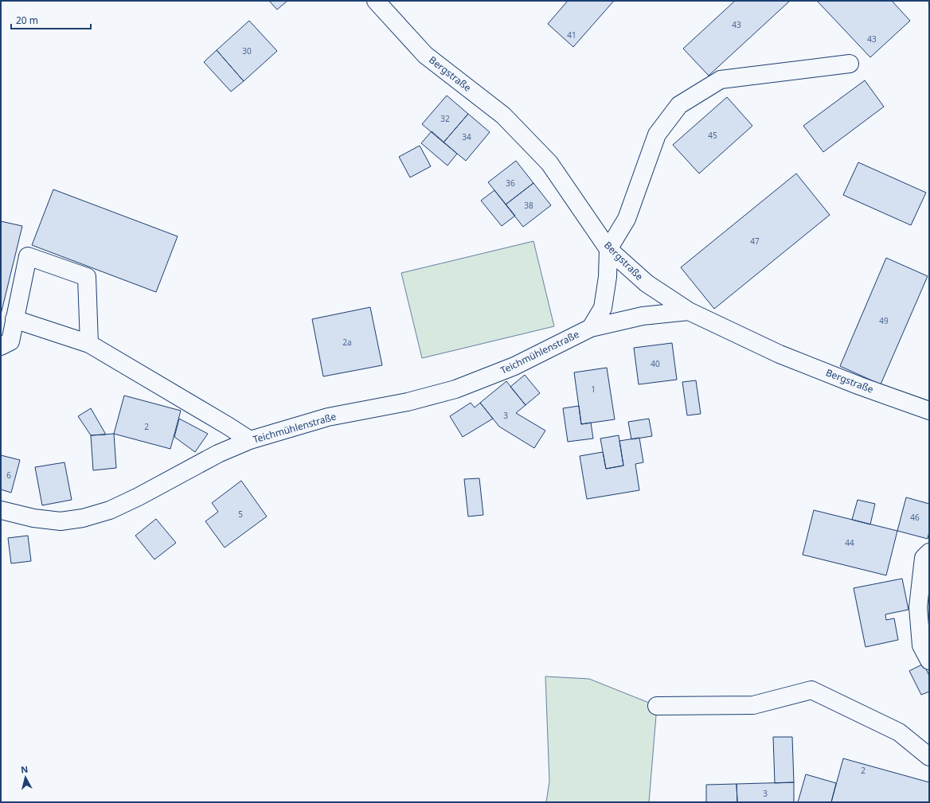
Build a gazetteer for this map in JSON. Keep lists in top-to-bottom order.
{
  "streets": {
    "street": ["Bergstraße", "Teichmühlenstraße"]
  },
  "crossings": [
    ["Bergstraße", "Teichmühlenstraße"]
  ],
  "house_numbers": [
    "43",
    "41",
    "43",
    "30",
    "32",
    "45",
    "34",
    "36",
    "38",
    "47",
    "49",
    "2a",
    "40",
    "1",
    "3",
    "2",
    "6",
    "5",
    "46",
    "44",
    "2",
    "3"
  ],
  "scale_bar": "20 m",
  "north": "top"
}
